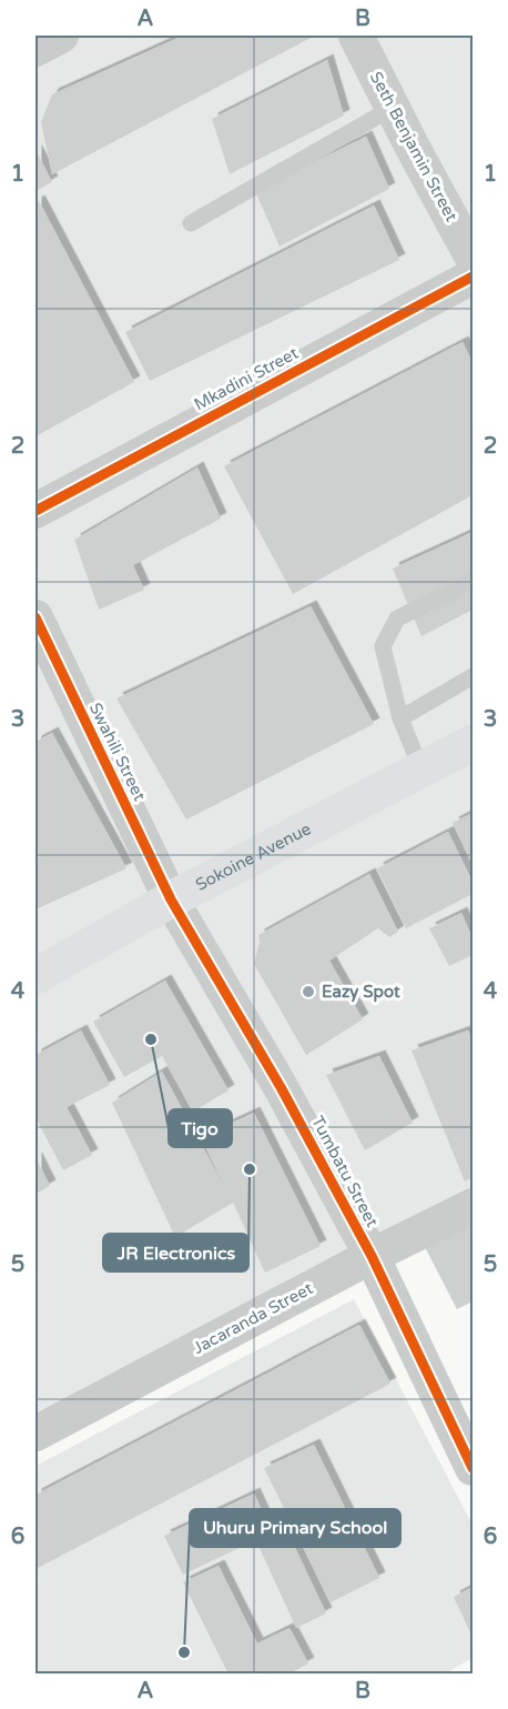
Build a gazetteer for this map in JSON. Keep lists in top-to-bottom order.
{
  "streets": {
    "main road": ["Sokoine Avenue"],
    "street": [
      "Seth Benjamin Street",
      "Mkadini Street",
      "Swahili Street",
      "Tumbatu Street",
      "Jacaranda Street"
    ]
  },
  "crossings": [
    ["Swahili Street", "Sokoine Avenue"],
    ["Swahili Street", "Tumbatu Street"],
    ["Sokoine Avenue", "Tumbatu Street"],
    ["Tumbatu Street", "Jacaranda Street"]
  ],
  "places": [
    "Eazy Spot",
    "Tigo",
    "JR Electronics",
    "Uhuru Primary School"
  ],
  "grid": {
    "columns": ["A", "B"],
    "rows": [
      "1",
      "2",
      "3",
      "4",
      "5",
      "6"
    ]
  }
}
